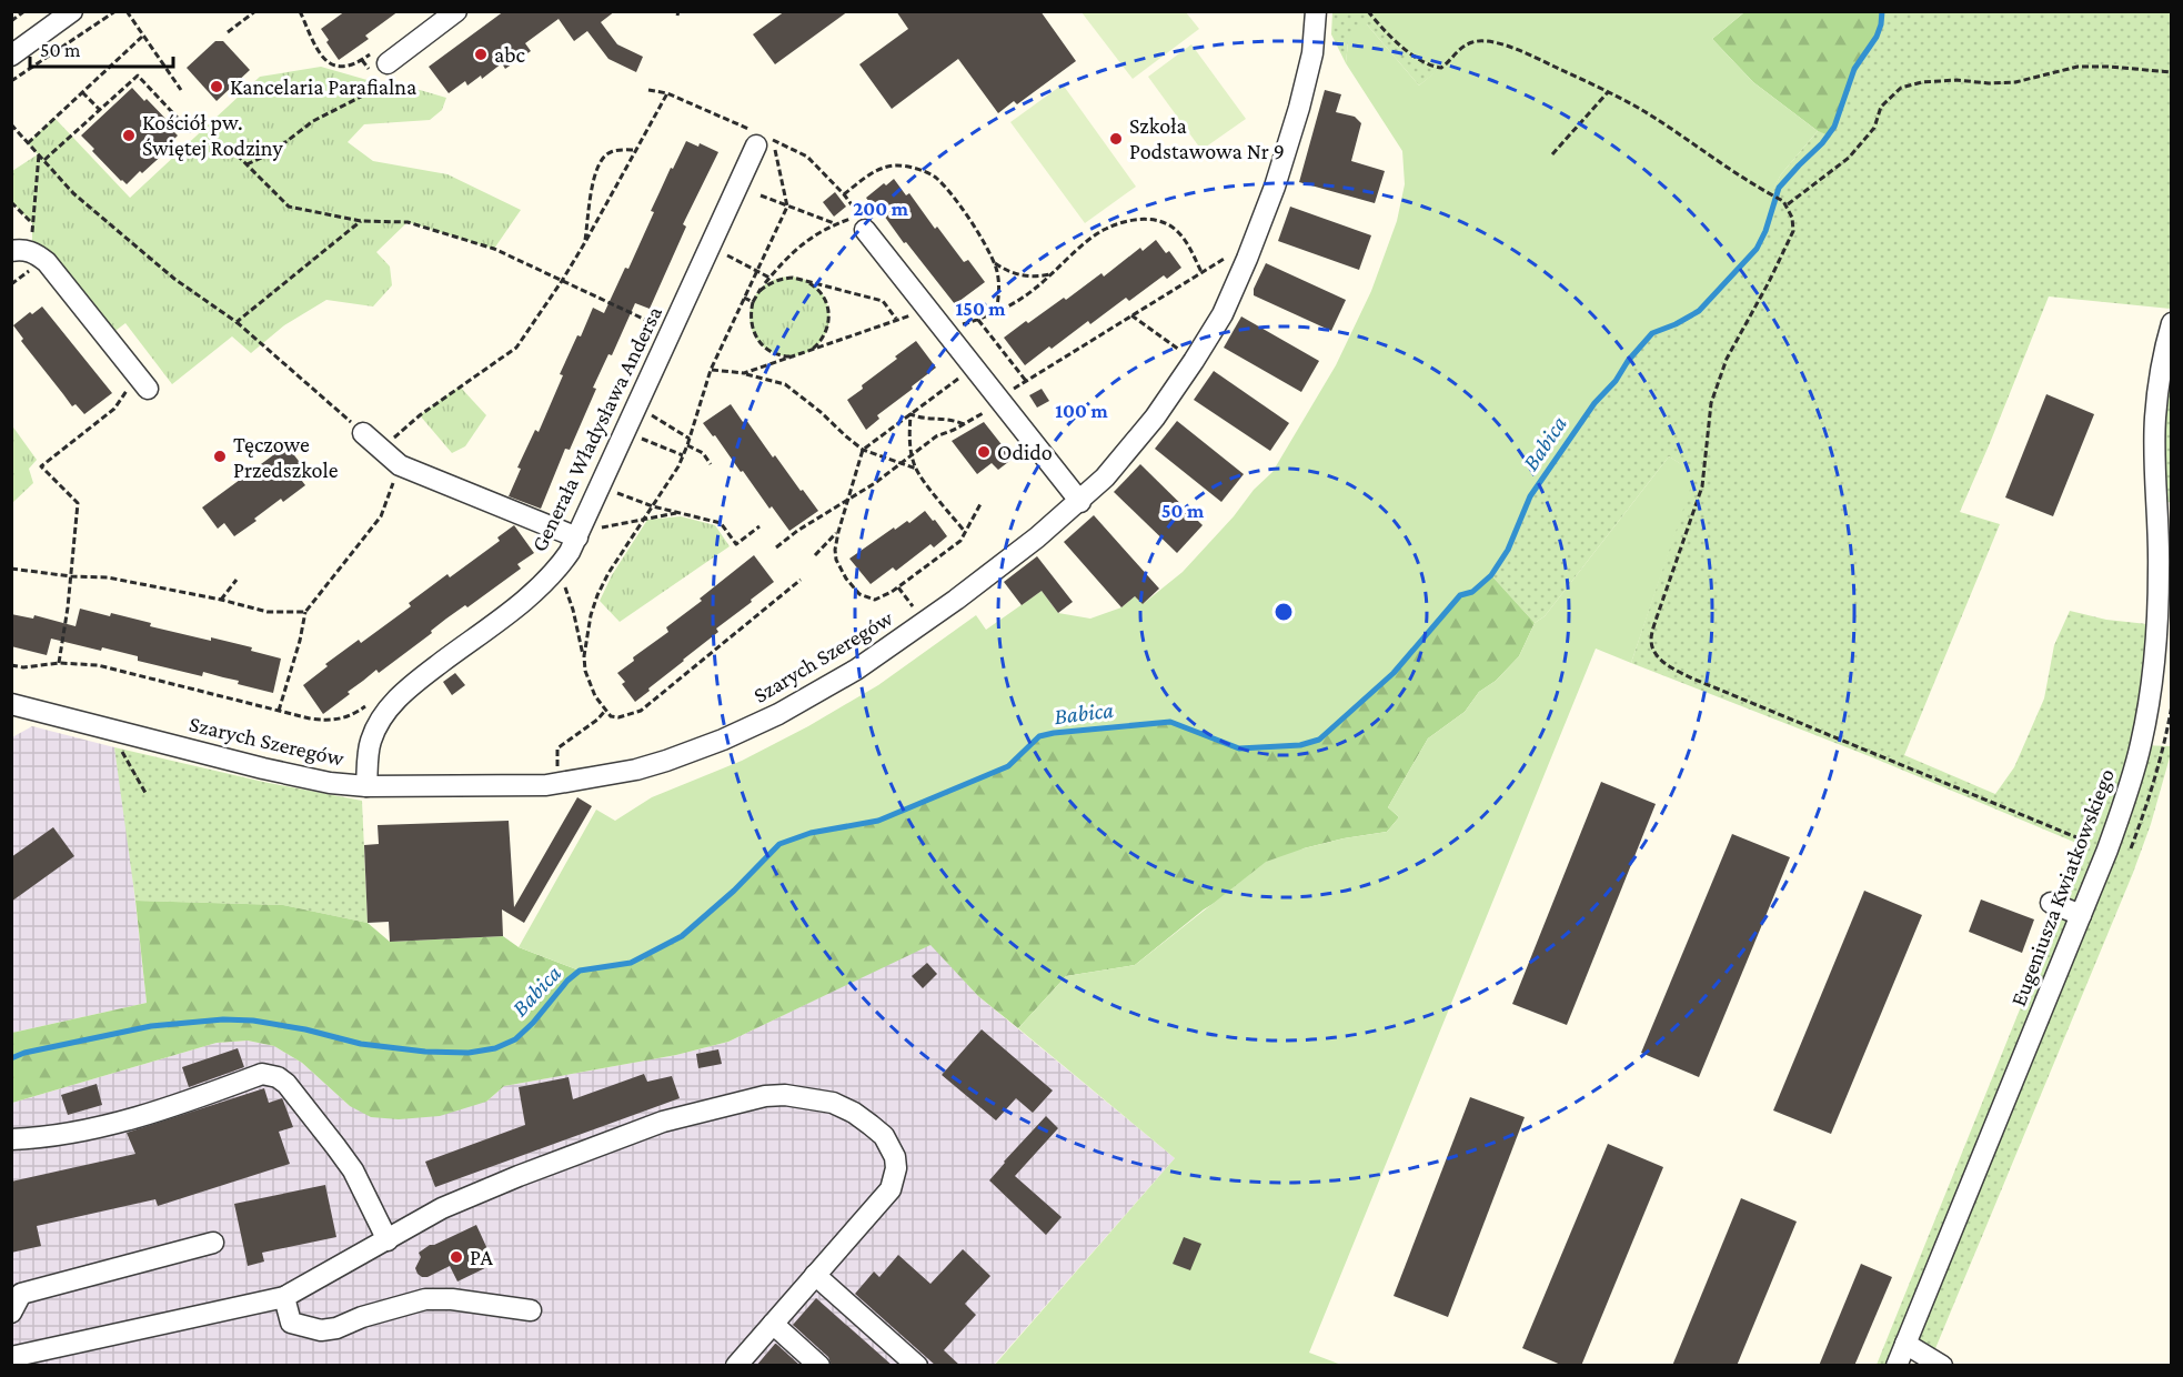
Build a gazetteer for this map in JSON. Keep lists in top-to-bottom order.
{
  "streets": {
    "street": ["Generała Władysława Andersa", "Szarych Szeregów", "Eugeniusza Kwiatkowskiego"]
  },
  "crossings": [
    ["Generała Władysława Andersa", "Szarych Szeregów"]
  ],
  "water": ["Babica"],
  "places": [
    "abc",
    "Kancelaria Parafialna",
    "Kościół pw. Świętej Rodziny",
    "Szkoła Podstawowa Nr 9",
    "Odido",
    "Tęczowe Przedszkole",
    "PA"
  ],
  "scale_bar": "50 m",
  "rings": [
    "200 m",
    "150 m",
    "100 m",
    "50 m"
  ]
}
